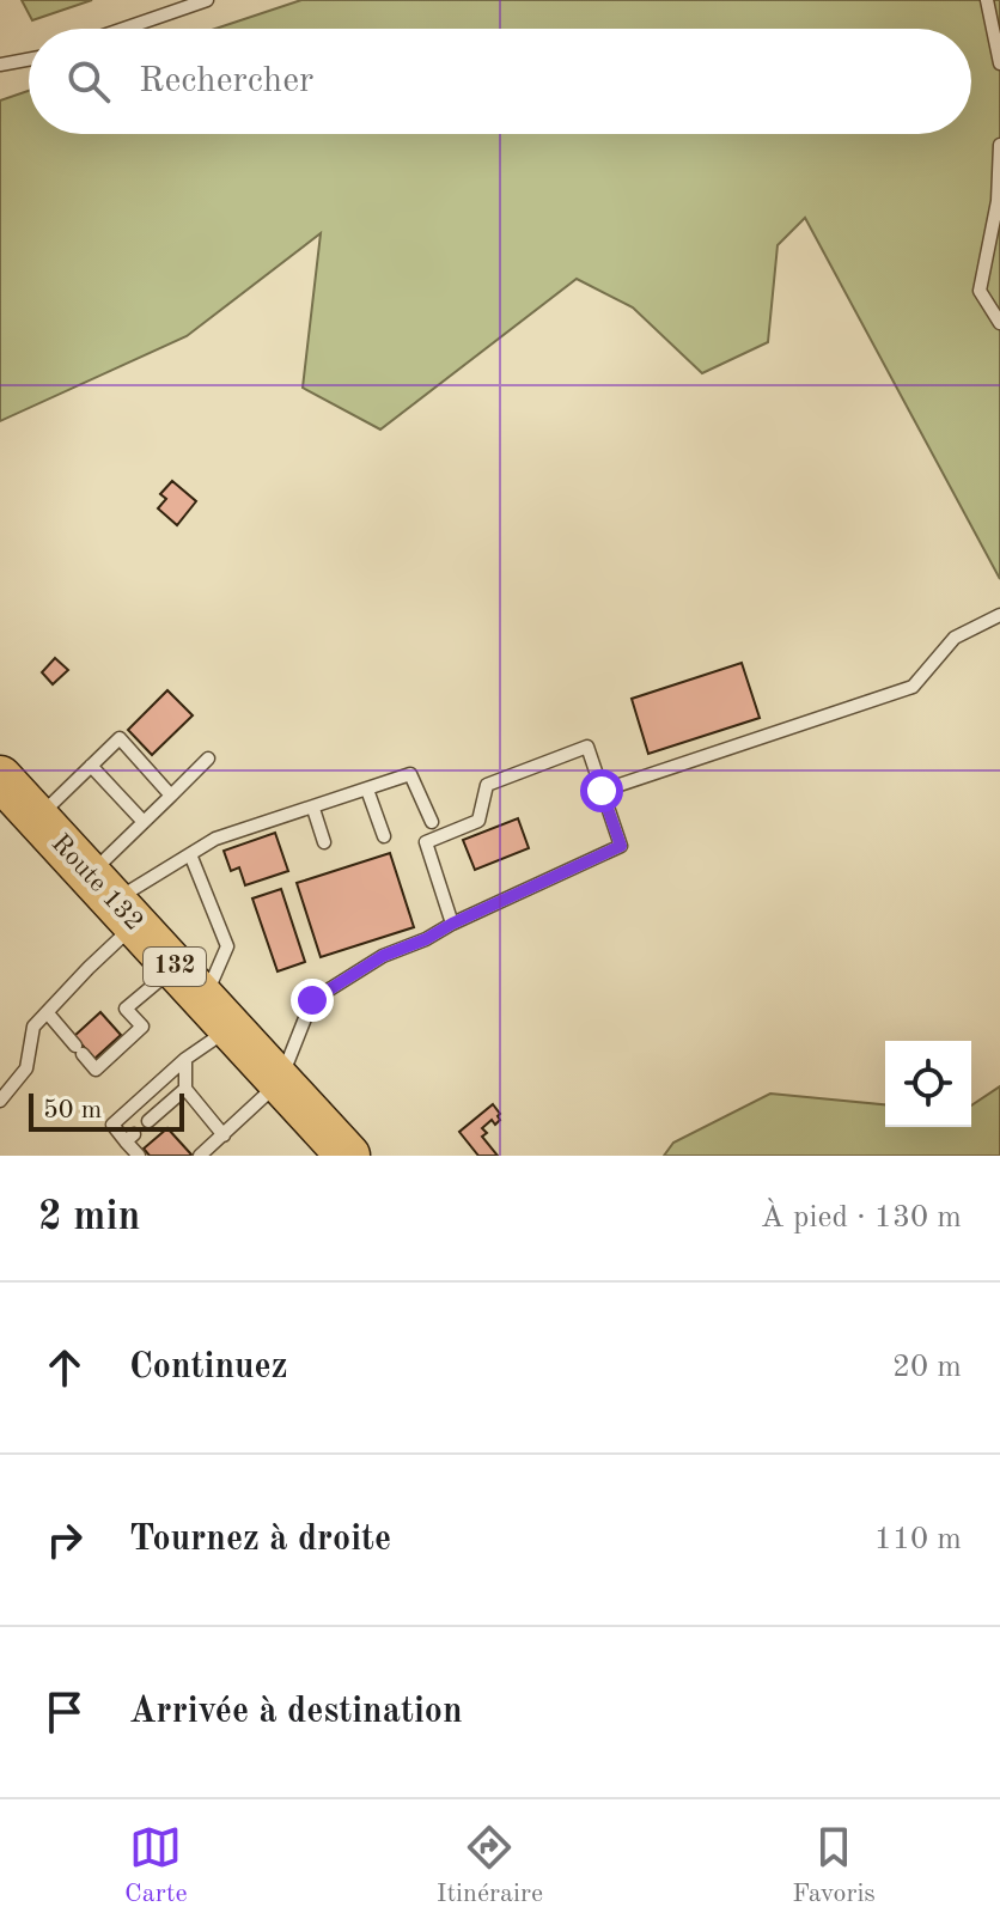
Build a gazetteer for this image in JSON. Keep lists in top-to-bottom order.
{
  "streets": {
    "highway": ["Route 132", "132"]
  },
  "scale_bar": "50 m",
  "page": {
    "search": "Rechercher",
    "scale": "50 m",
    "heading": ["2 min", "À pied · 130 m"],
    "list": [
      ["Continuez", "20 m"],
      ["Tournez à droite", "110 m"],
      "Arrivée à destination"
    ],
    "nav": ["Carte", "Itinéraire", "Favoris"]
  }
}
